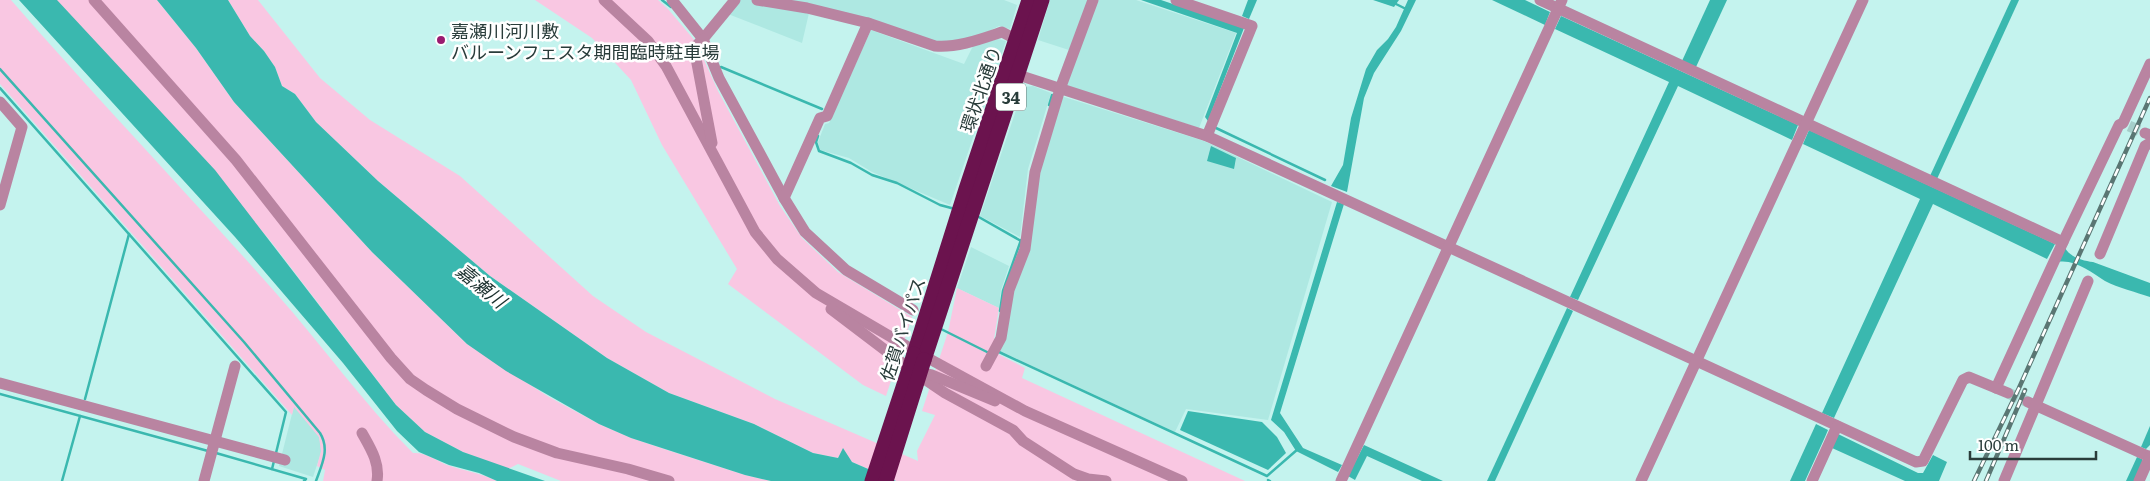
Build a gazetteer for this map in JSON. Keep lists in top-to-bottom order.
{
  "streets": {
    "highway": ["環状北通り", "34", "佐賀バイパス"]
  },
  "crossings": [
    ["環状北通り", "佐賀バイパス"]
  ],
  "water": ["嘉瀬川"],
  "places": ["嘉瀬川河川敷 バルーンフェスタ期間臨時駐車場"],
  "scale_bar": "100 m"
}
